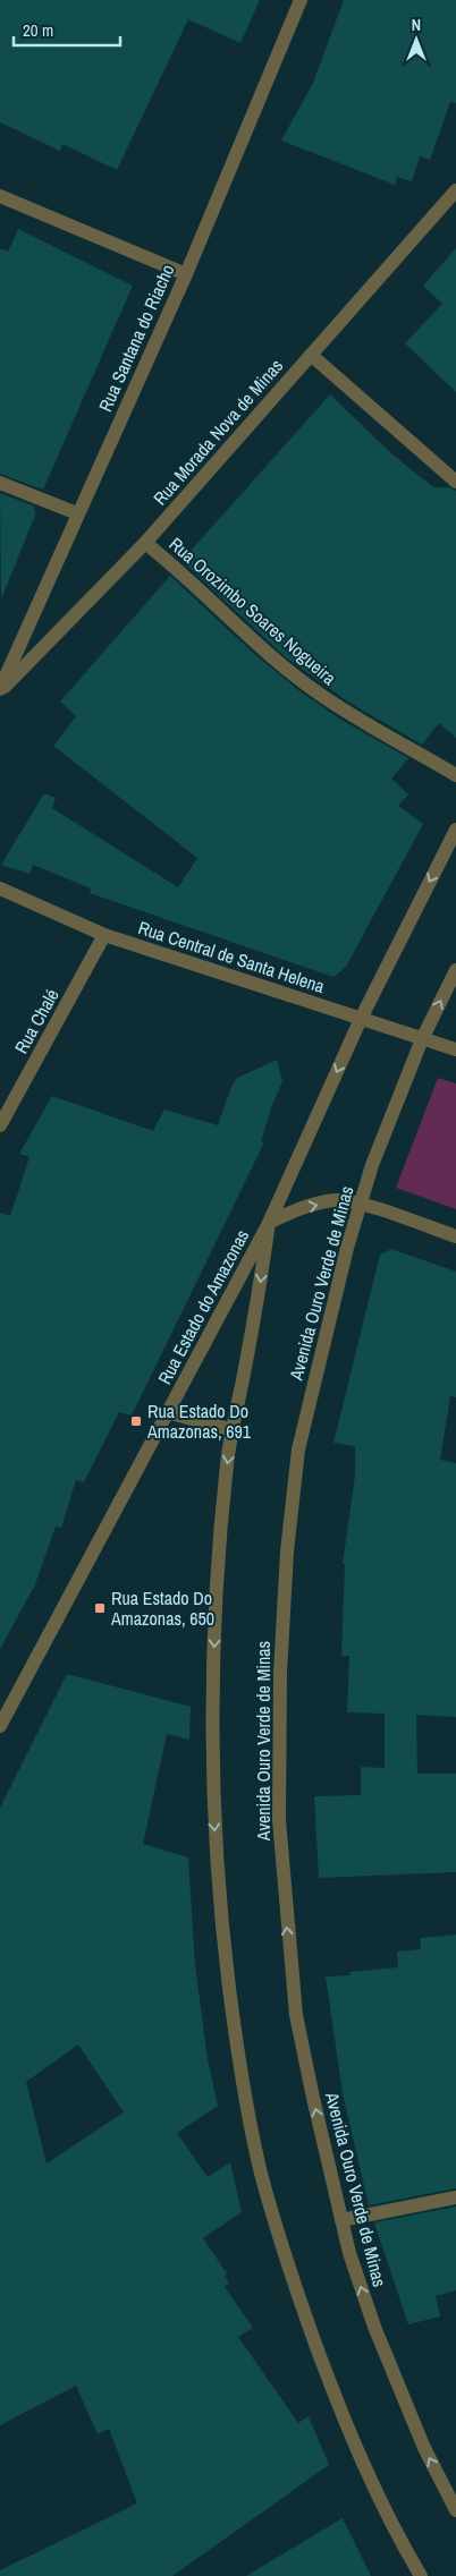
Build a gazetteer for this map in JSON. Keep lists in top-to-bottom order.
{
  "streets": {
    "street": [
      "Rua Santana do Riacho",
      "Rua Morada Nova de Minas",
      "Rua Orozimbo Soares Nogueira",
      "Rua Central de Santa Helena",
      "Rua Chalé",
      "Avenida Ouro Verde de Minas",
      "Rua Estado do Amazonas"
    ]
  },
  "crossings": [
    ["Rua Santana do Riacho", "Rua Morada Nova de Minas"],
    ["Rua Morada Nova de Minas", "Rua Orozimbo Soares Nogueira"],
    ["Rua Central de Santa Helena", "Rua Chalé"],
    ["Rua Central de Santa Helena", "Avenida Ouro Verde de Minas"],
    ["Rua Central de Santa Helena", "Rua Estado do Amazonas"]
  ],
  "places": {
    "transit": ["Rua Estado Do Amazonas, 691", "Rua Estado Do Amazonas, 650"]
  },
  "scale_bar": "20 m",
  "north": "top"
}
